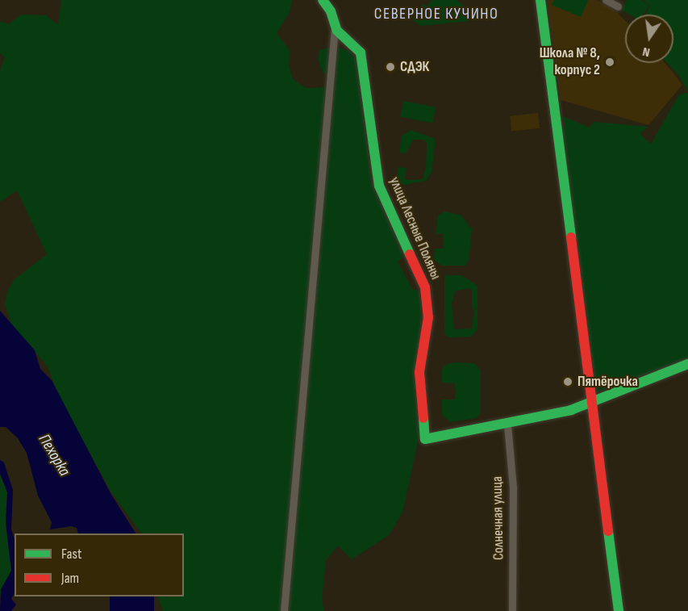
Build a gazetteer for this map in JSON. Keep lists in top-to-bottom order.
{
  "streets": {
    "street": ["улица Лесные Поляны", "Солнечная улица"]
  },
  "crossings": [
    ["улица Лесные Поляны", "Солнечная улица"]
  ],
  "districts": ["СЕВЕРНОЕ КУЧИНО"],
  "water": ["Пехорка"],
  "places": ["Школа № 8, корпус 2", "СДЭК", "Пятёрочка"],
  "legend": ["Fast", "Jam"],
  "north": "bottom"
}
